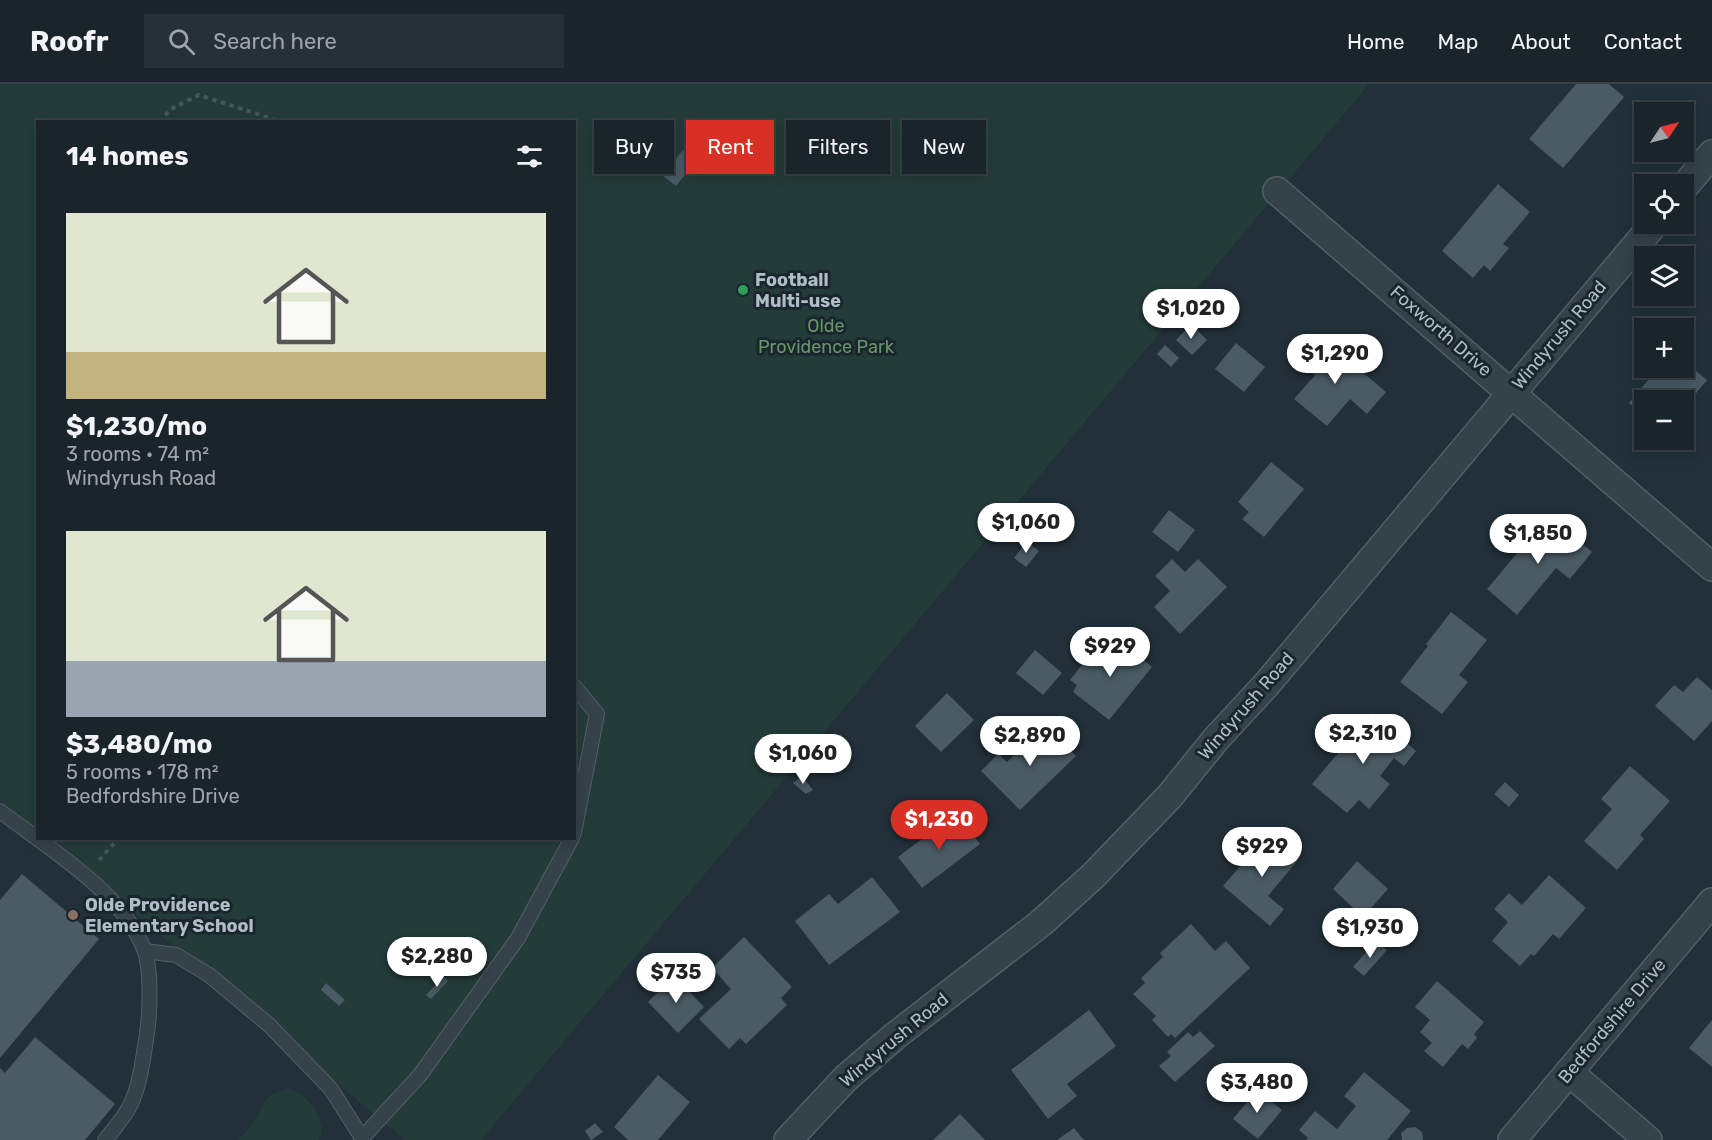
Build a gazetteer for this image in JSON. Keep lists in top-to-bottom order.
{
  "streets": {
    "street": ["Foxworth Drive", "Windyrush Road", "Bedfordshire Drive"]
  },
  "crossings": [
    ["Foxworth Drive", "Windyrush Road"]
  ],
  "parks": ["Olde Providence Park"],
  "places": ["Football Multi-use", "Olde Providence Elementary School"],
  "north": "top right",
  "page": {
    "header": "Roofr",
    "search": "Search here",
    "nav": [
      "Home",
      "Map",
      "About",
      "Contact"
    ],
    "map_buttons": ["+", "−"],
    "chip": [
      "Buy",
      "Rent",
      "Filters",
      "New"
    ],
    "heading": "14 homes",
    "list": [
      {
        "name": "$1,230/mo",
        "note": "3 rooms · 74 m² · Windyrush Road"
      },
      {
        "name": "$3,480/mo",
        "note": "5 rooms · 178 m² · Bedfordshire Drive"
      }
    ],
    "price": [
      "$1,020",
      "$1,290",
      "$1,060",
      "$1,850",
      "$929",
      "$2,310",
      "$2,890",
      "$1,060",
      "$1,230",
      "$929",
      "$1,930",
      "$2,280",
      "$735",
      "$3,480"
    ]
  }
}
